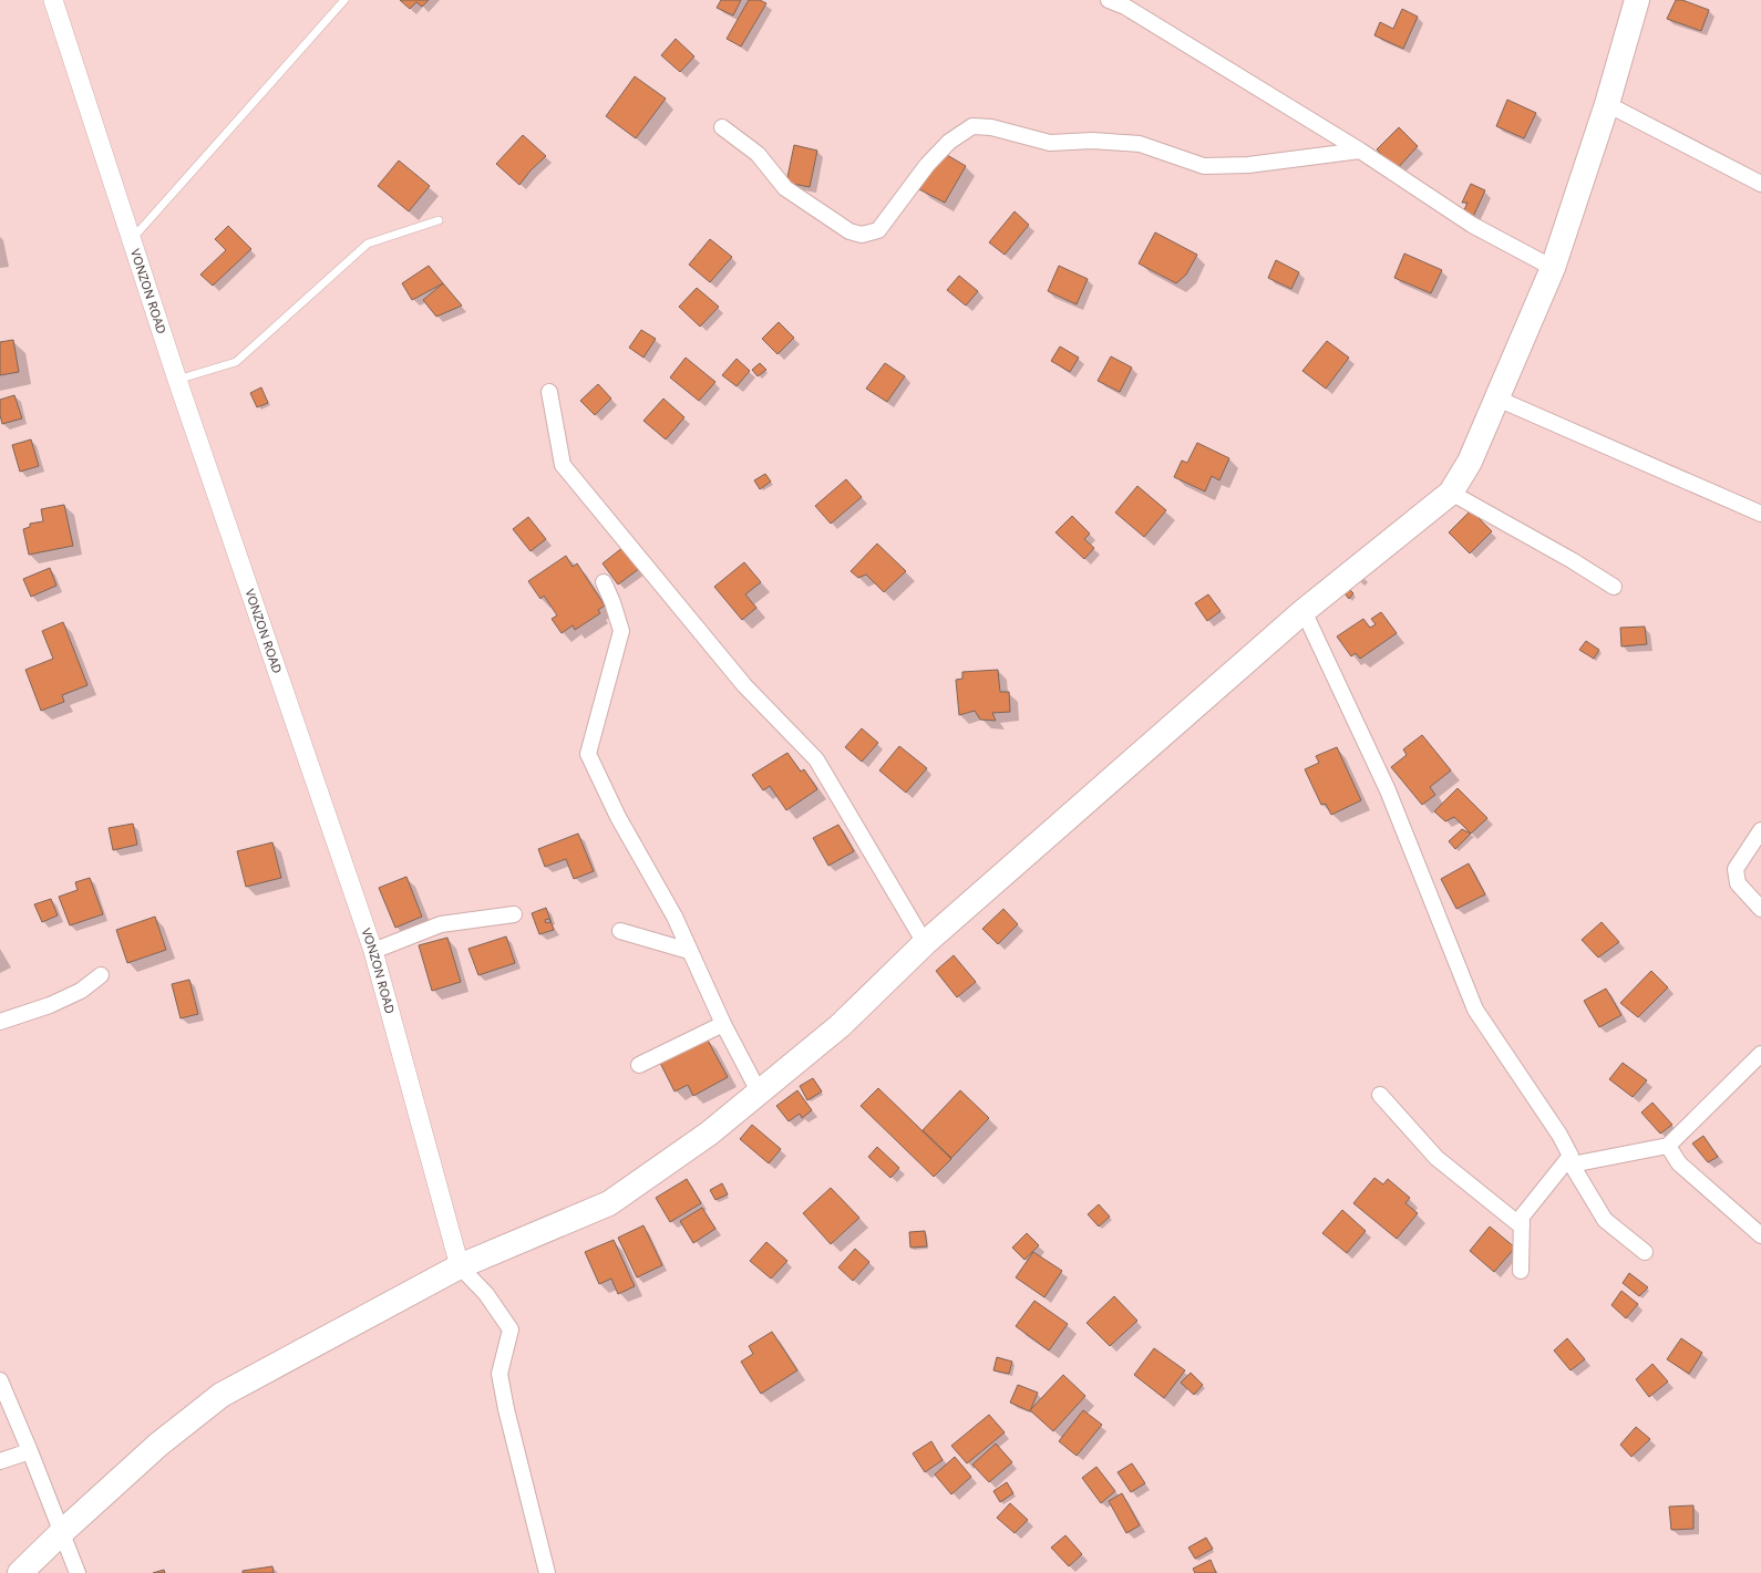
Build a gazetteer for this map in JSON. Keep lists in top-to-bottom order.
{
  "streets": {
    "street": ["VONZON ROAD"]
  }
}
